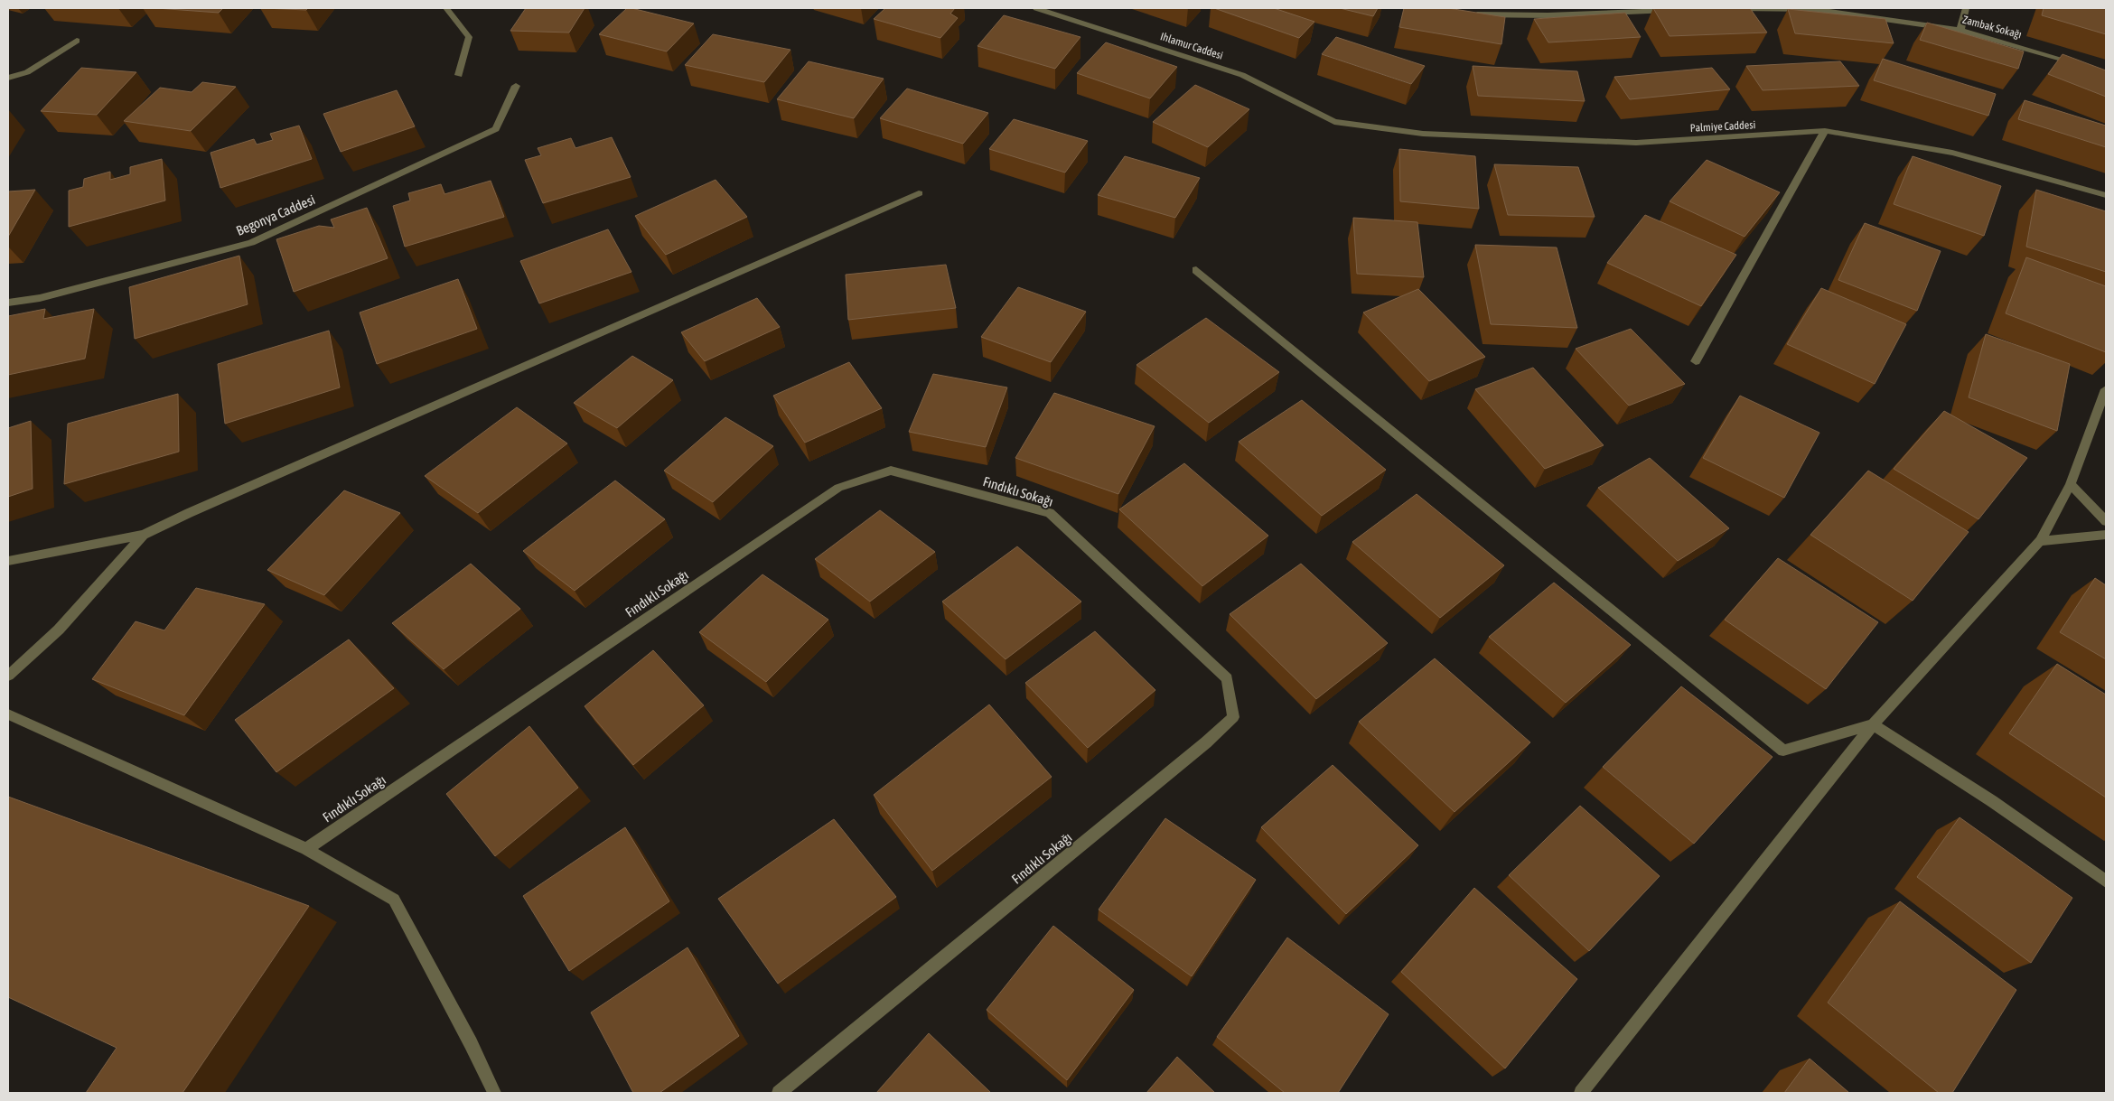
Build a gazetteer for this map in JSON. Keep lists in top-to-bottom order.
{
  "streets": {
    "street": [
      "Zambak Sokağı",
      "Ihlamur Caddesi",
      "Palmiye Caddesi",
      "Begonya Caddesi",
      "Fındıklı Sokağı"
    ]
  },
  "crossings": [
    ["Ihlamur Caddesi", "Palmiye Caddesi"]
  ]
}
